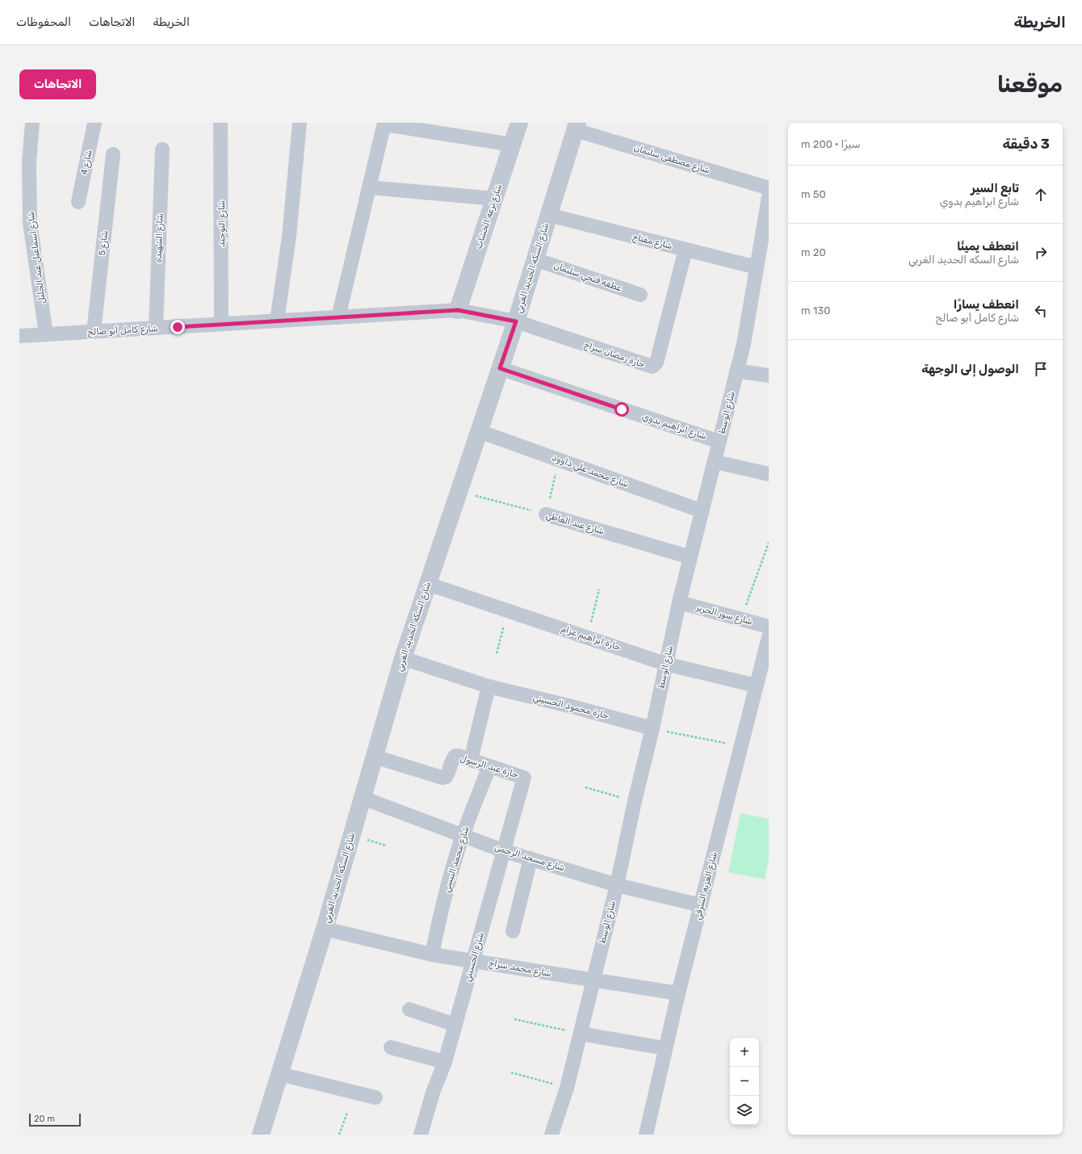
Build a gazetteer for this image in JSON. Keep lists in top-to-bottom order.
{
  "streets": {
    "street": [
      "شارع مصطفى سليمان",
      "شارع 4",
      "شارع ترعه الخشاب",
      "شارع التوحيد",
      "شارع الشهيده",
      "شارع مفتاح",
      "شارع 5",
      "شارع اسماعيل عبد الجليل",
      "شارع السكه الحديد الغربي",
      "عطفه فتحي سليمان",
      "شارع كامل أبو صالح",
      "حارة رمضان سراج",
      "شارع الوسط",
      "شارع ابراهيم بدوي",
      "شارع محمد علي داوود",
      "شارع عبد العاطي",
      "شارع سور الحرير",
      "حارة ابراهيم عزام",
      "حارة محمود الحسيني",
      "حارة عبد الرسول",
      "شارع مسجد الرحمن",
      "شارع محمد البيسي",
      "شارع العزبه الشرقي",
      "شارع الحسيني",
      "شارع محمد سراج"
    ]
  },
  "crossings": [
    ["شارع مصطفى سليمان", "شارع السكه الحديد الغربي"],
    ["شارع ترعه الخشاب", "شارع كامل أبو صالح"],
    ["شارع التوحيد", "شارع كامل أبو صالح"],
    ["شارع الشهيده", "شارع كامل أبو صالح"],
    ["شارع مفتاح", "شارع السكه الحديد الغربي"],
    ["شارع مفتاح", "حارة رمضان سراج"],
    ["شارع مفتاح", "شارع الوسط"],
    ["شارع 5", "شارع كامل أبو صالح"],
    ["شارع اسماعيل عبد الجليل", "شارع كامل أبو صالح"],
    ["شارع السكه الحديد الغربي", "عطفه فتحي سليمان"],
    ["شارع السكه الحديد الغربي", "شارع كامل أبو صالح"],
    ["شارع السكه الحديد الغربي", "حارة رمضان سراج"],
    ["شارع السكه الحديد الغربي", "شارع ابراهيم بدوي"],
    ["شارع السكه الحديد الغربي", "شارع محمد علي داوود"],
    ["شارع السكه الحديد الغربي", "شارع عبد العاطي"],
    ["شارع السكه الحديد الغربي", "حارة ابراهيم عزام"],
    ["شارع السكه الحديد الغربي", "حارة محمود الحسيني"],
    ["شارع السكه الحديد الغربي", "حارة عبد الرسول"],
    ["شارع السكه الحديد الغربي", "شارع مسجد الرحمن"],
    ["شارع السكه الحديد الغربي", "شارع محمد سراج"],
    ["شارع كامل أبو صالح", "حارة رمضان سراج"],
    ["شارع الوسط", "شارع ابراهيم بدوي"],
    ["شارع الوسط", "شارع محمد علي داوود"],
    ["شارع الوسط", "شارع عبد العاطي"],
    ["شارع الوسط", "شارع سور الحرير"],
    ["شارع الوسط", "حارة ابراهيم عزام"],
    ["شارع الوسط", "حارة محمود الحسيني"],
    ["شارع الوسط", "شارع مسجد الرحمن"],
    ["شارع الوسط", "شارع محمد سراج"],
    ["حارة ابراهيم عزام", "شارع العزبه الشرقي"],
    ["حارة عبد الرسول", "شارع محمد البيسي"],
    ["حارة عبد الرسول", "شارع الحسيني"],
    ["شارع مسجد الرحمن", "شارع محمد البيسي"],
    ["شارع مسجد الرحمن", "شارع العزبه الشرقي"],
    ["شارع مسجد الرحمن", "شارع الحسيني"],
    ["شارع محمد البيسي", "شارع محمد سراج"],
    ["شارع العزبه الشرقي", "شارع محمد سراج"],
    ["شارع الحسيني", "شارع محمد سراج"]
  ],
  "scale_bar": "20 m",
  "page": {
    "header": "الخريطة",
    "nav": ["الخريطة", "الاتجاهات", "المحفوظات"],
    "buttons": "الاتجاهات",
    "title": "موقعنا",
    "heading": ["3 دقيقة", "سيرًا · 200 m"],
    "list": [
      ["تابع السير", "شارع ابراهيم بدوي", "50 m"],
      ["انعطف يمينًا", "شارع السكه الحديد الغربي", "20 m"],
      ["انعطف يسارًا", "شارع كامل أبو صالح", "130 m"],
      "الوصول إلى الوجهة"
    ],
    "map_buttons": ["+", "−"],
    "scale": "20 m"
  }
}
